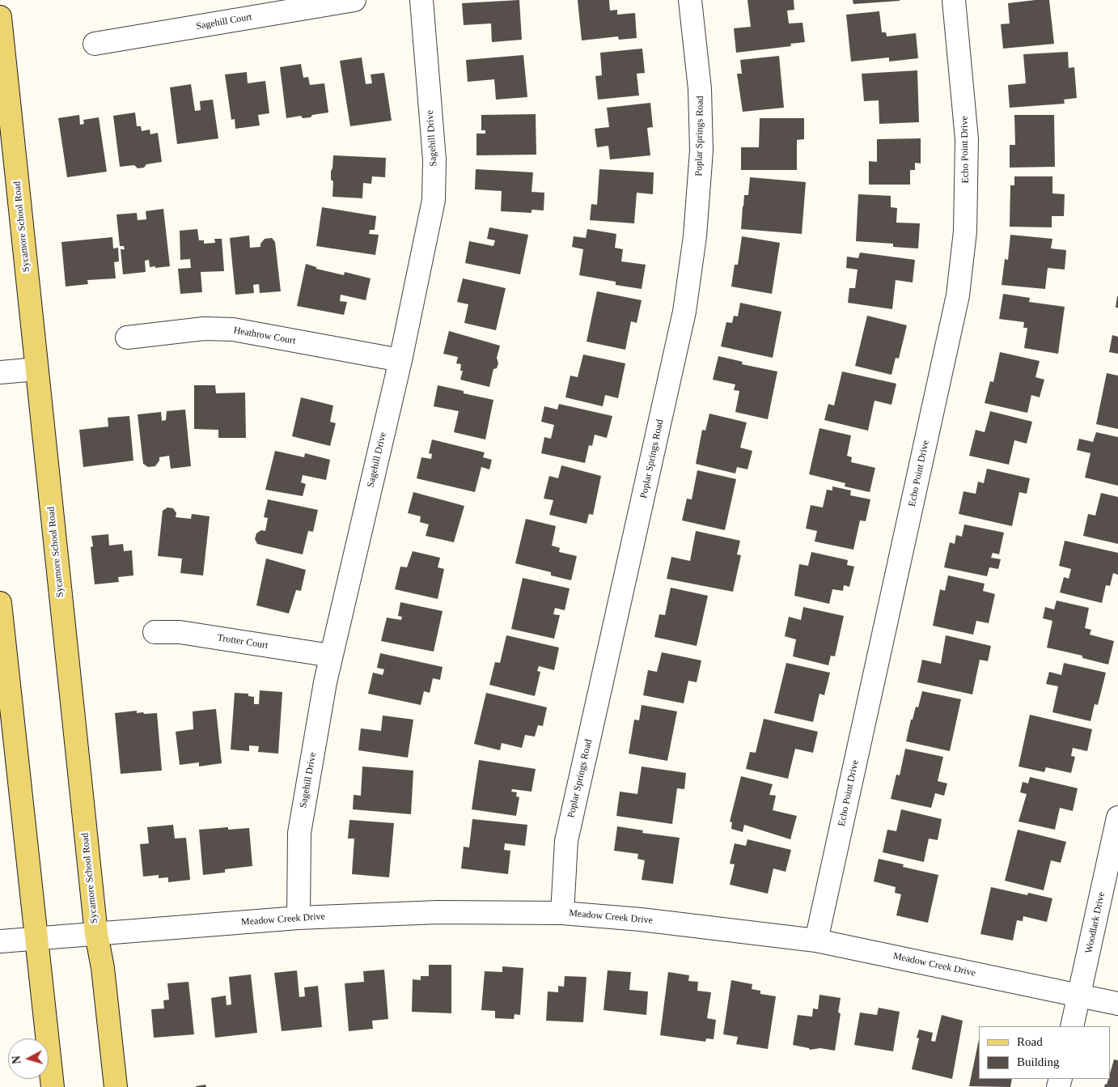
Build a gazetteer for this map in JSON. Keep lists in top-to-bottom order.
{
  "streets": {
    "main road": ["Sycamore School Road"],
    "street": [
      "Sagehill Court",
      "Poplar Springs Road",
      "Sagehill Drive",
      "Echo Point Drive",
      "Heathrow Court",
      "Trotter Court",
      "Meadow Creek Drive",
      "Woodlark Drive"
    ]
  },
  "crossings": [
    ["Poplar Springs Road", "Meadow Creek Drive"],
    ["Sagehill Drive", "Heathrow Court"],
    ["Sagehill Drive", "Trotter Court"],
    ["Sagehill Drive", "Meadow Creek Drive"],
    ["Echo Point Drive", "Meadow Creek Drive"],
    ["Sycamore School Road", "Meadow Creek Drive"],
    ["Meadow Creek Drive", "Woodlark Drive"]
  ],
  "legend": ["Road", "Building"],
  "north": "left"
}
